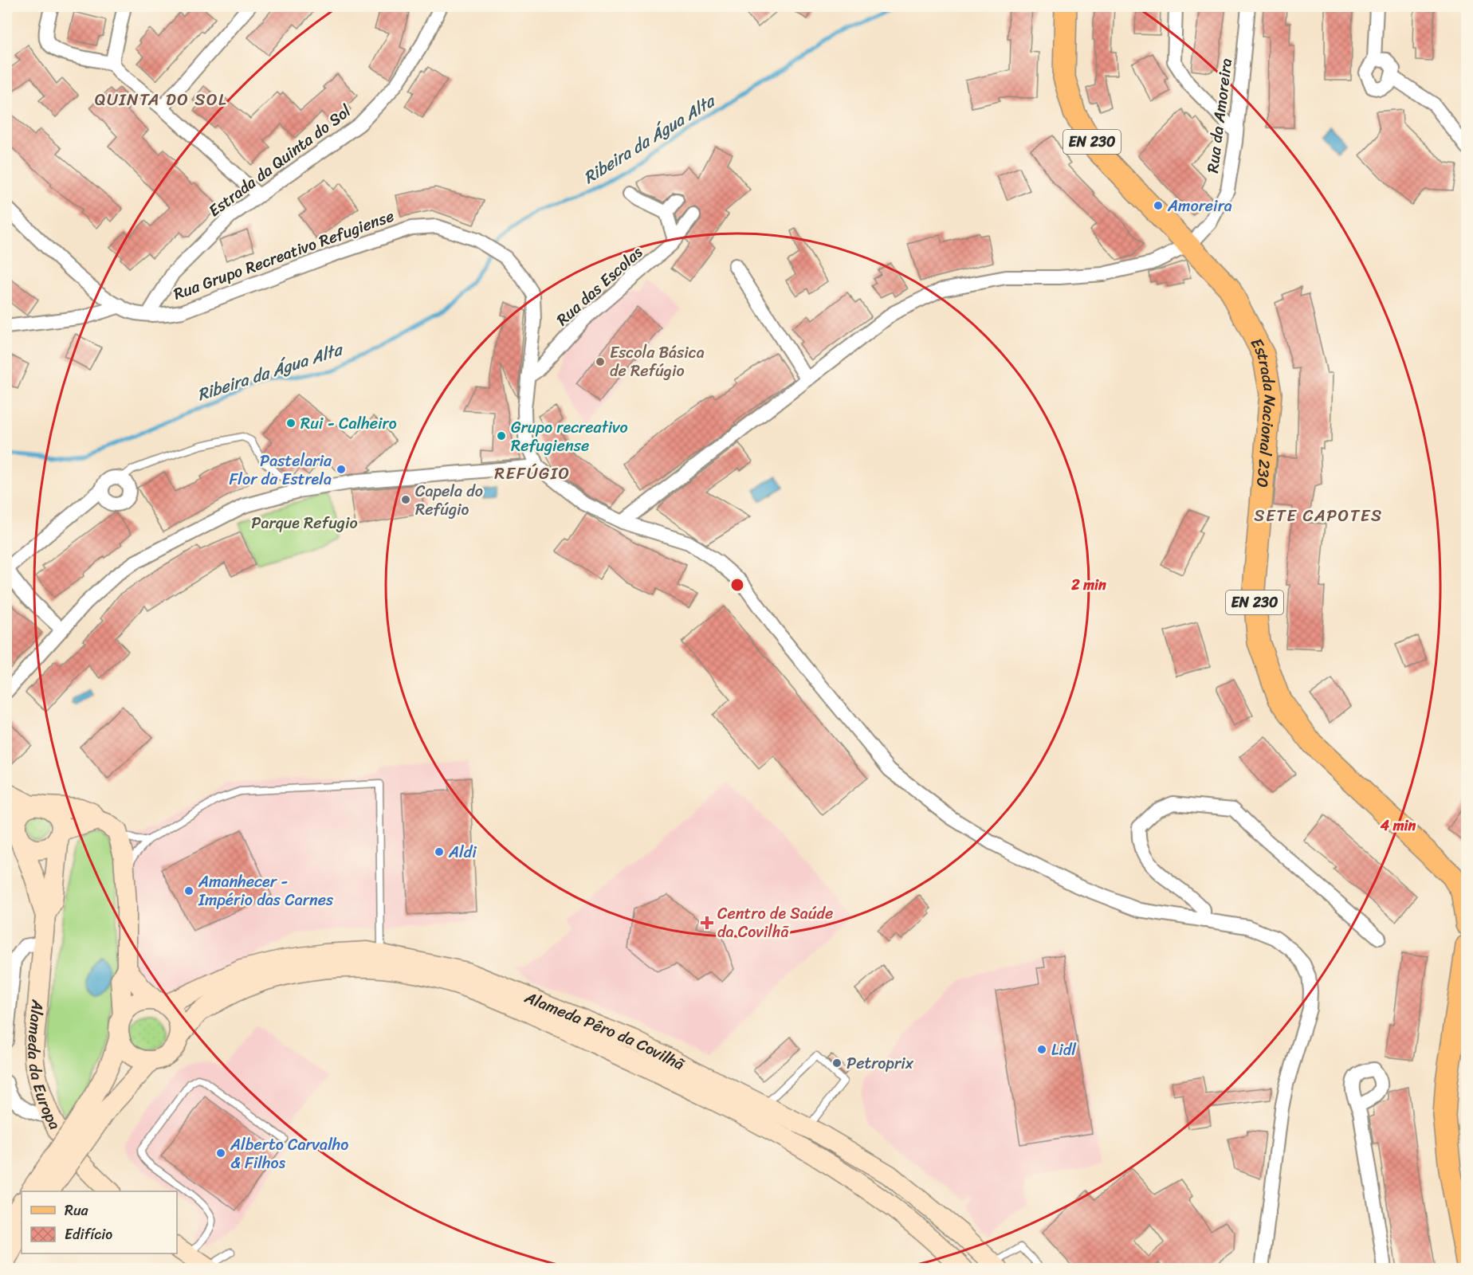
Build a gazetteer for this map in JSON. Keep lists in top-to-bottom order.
{
  "streets": {
    "main road": [
      "EN 230",
      "Estrada Nacional 230",
      "Alameda Pêro da Covilhã",
      "Alameda da Europa"
    ],
    "street": [
      "Rua da Amoreira",
      "Estrada da Quinta do Sol",
      "Rua Grupo Recreativo Refugiense",
      "Rua das Escolas"
    ]
  },
  "crossings": [
    ["Rua da Amoreira", "Estrada Nacional 230"],
    ["Estrada da Quinta do Sol", "Rua Grupo Recreativo Refugiense"],
    ["Rua Grupo Recreativo Refugiense", "Rua das Escolas"]
  ],
  "districts": ["QUINTA DO SOL", "REFÚGIO", "SETE CAPOTES"],
  "water": ["Ribeira da Água Alta"],
  "parks": ["Parque Refugio"],
  "places": {
    "other": [
      "Amoreira",
      "Escola Básica de Refúgio",
      "Rui - Calheiro",
      "Grupo recreativo Refugiense",
      "Pastelaria Flor da Estrela",
      "Capela do Refúgio",
      "Aldi",
      "Amanhecer - Império das Carnes",
      "Lidl",
      "Petroprix",
      "Alberto Carvalho & Filhos"
    ],
    "health": ["Centro de Saúde da Covilhã"]
  },
  "legend": ["Rua", "Edifício"],
  "rings": ["2 min", "4 min"]
}
